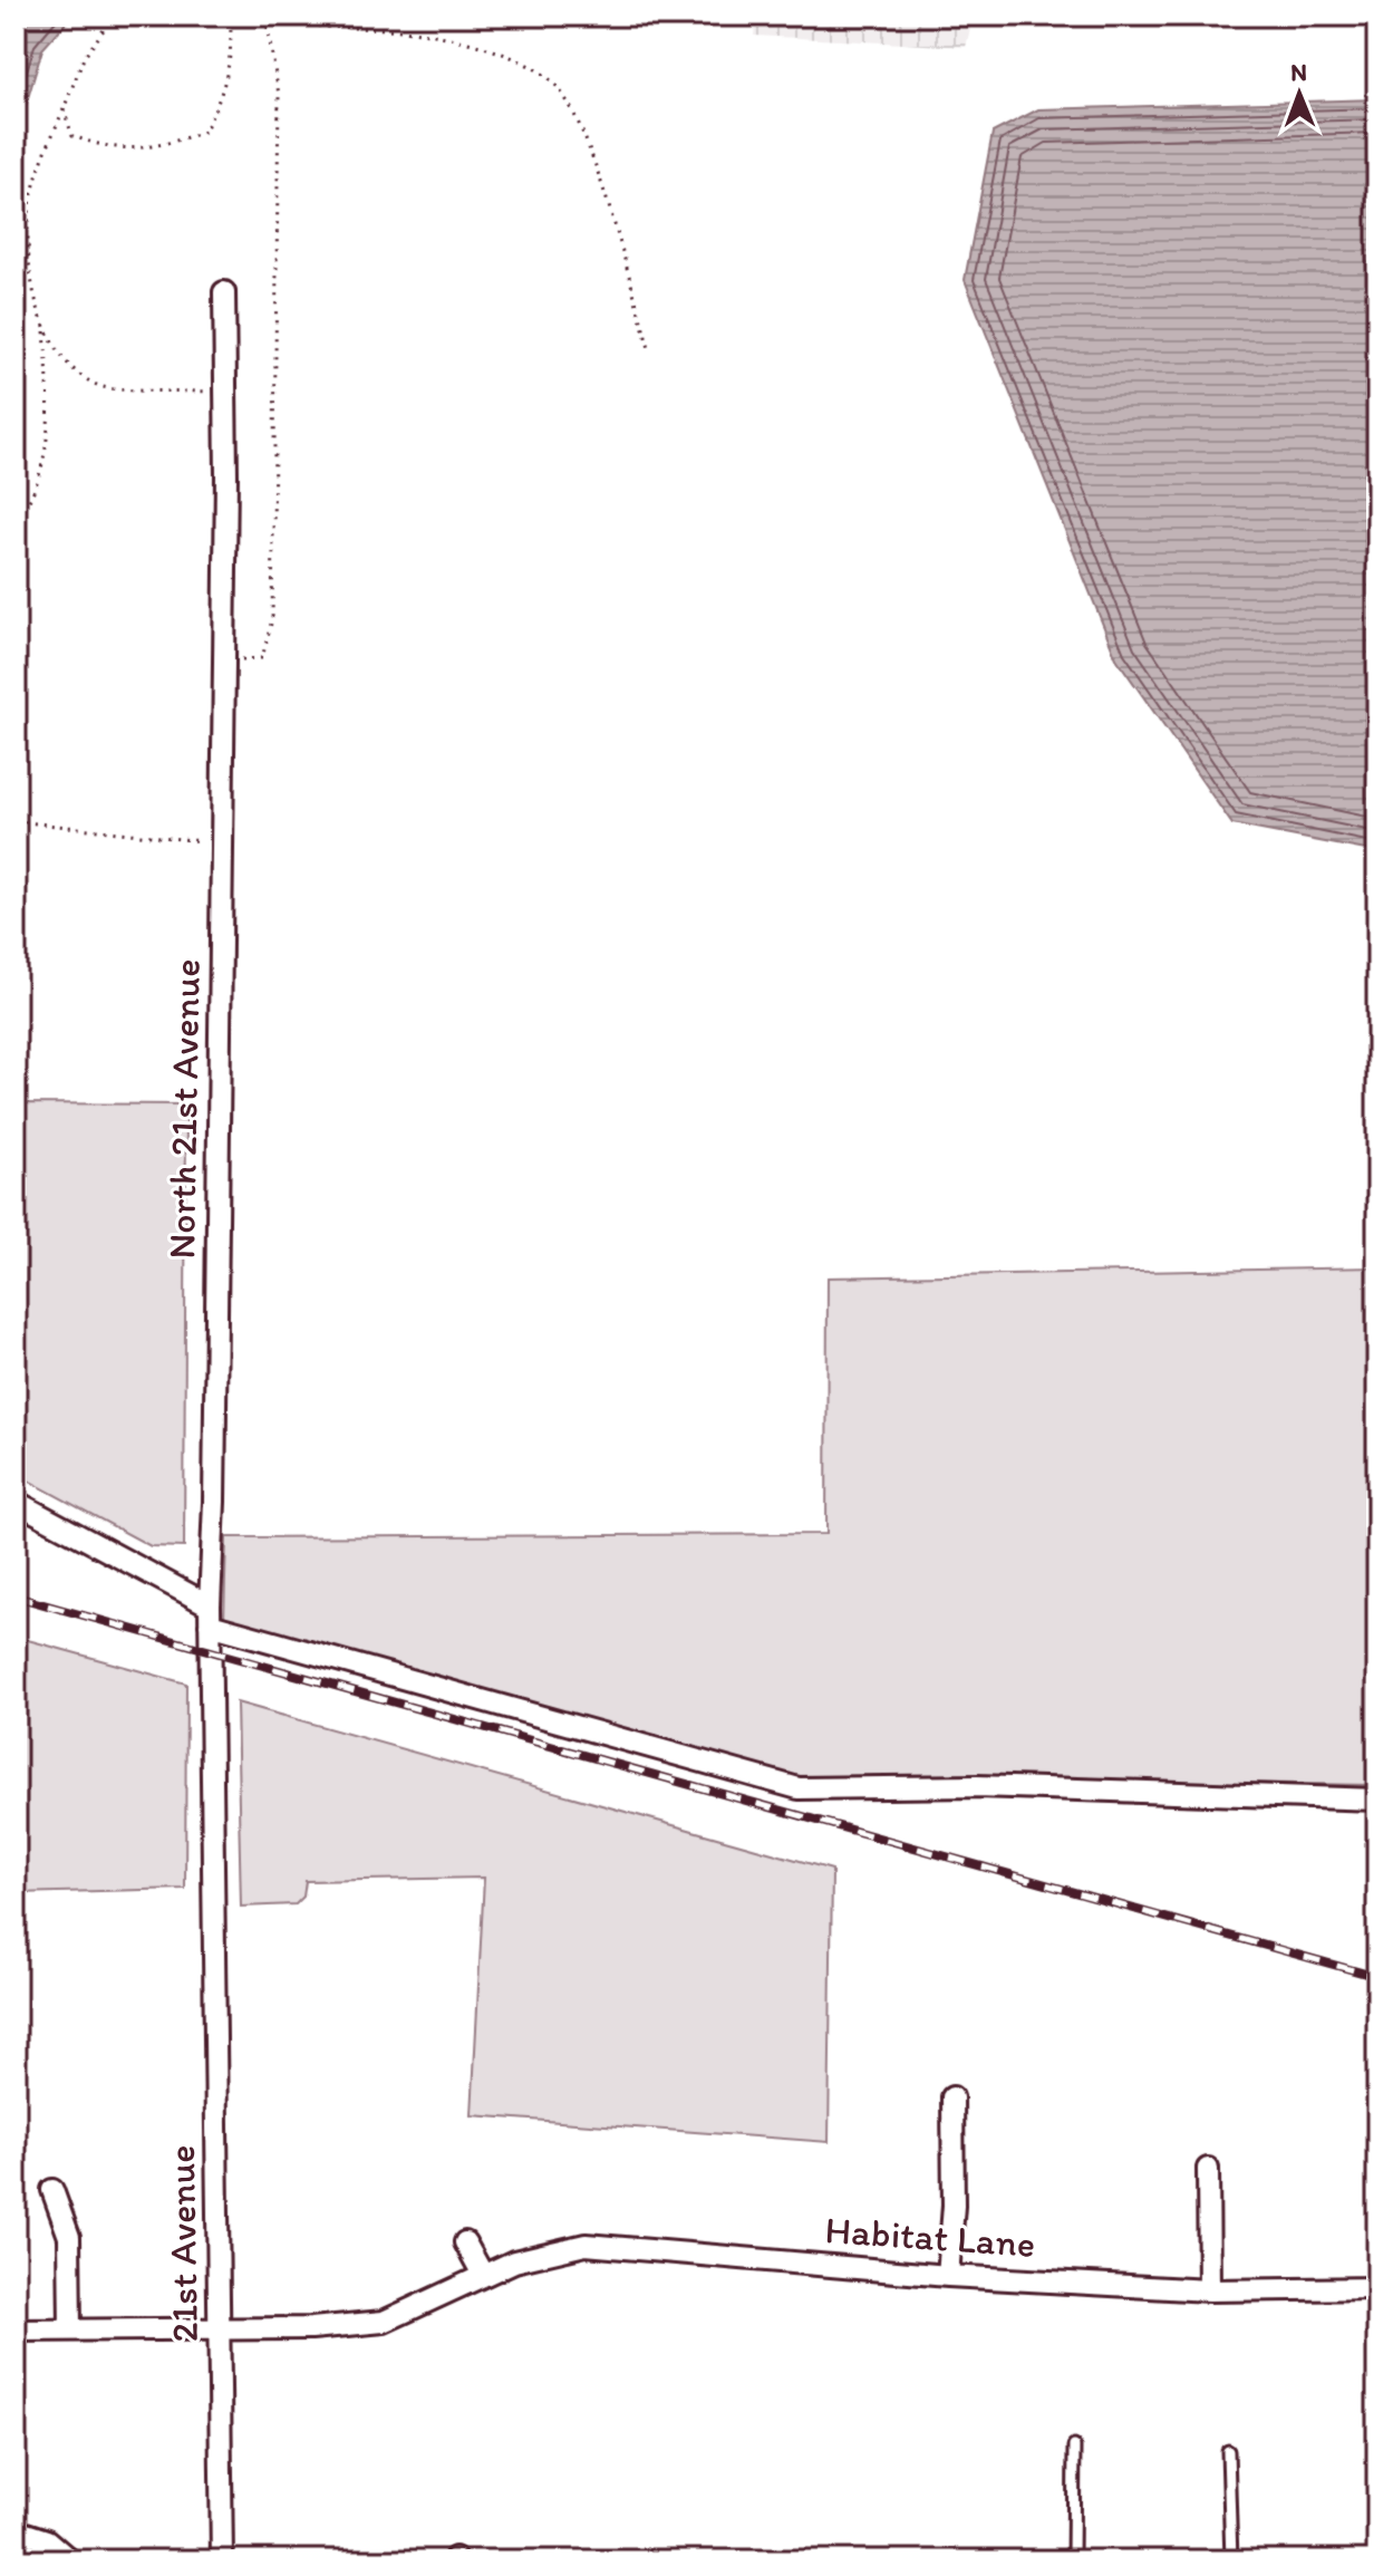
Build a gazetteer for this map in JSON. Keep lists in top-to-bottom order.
{
  "streets": {
    "street": ["North 21st Avenue", "Habitat Lane", "21st Avenue"]
  },
  "crossings": [
    ["North 21st Avenue", "21st Avenue"],
    ["Habitat Lane", "21st Avenue"]
  ],
  "north": "top"
}
